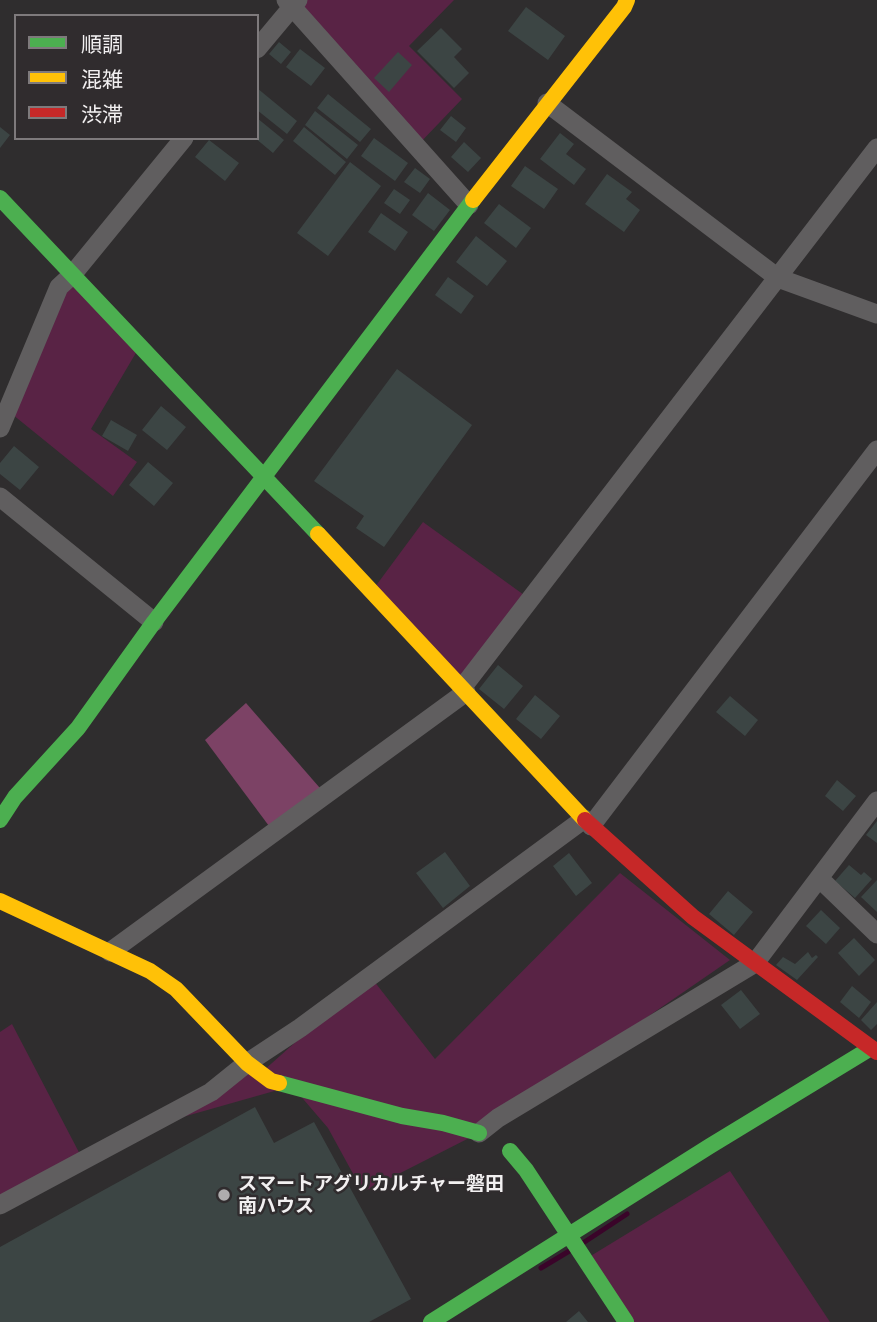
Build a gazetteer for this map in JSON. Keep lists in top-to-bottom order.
{
  "places": ["スマートアグリカルチャー磐田 南ハウス"],
  "legend": ["順調", "混雑", "渋滞"]
}
